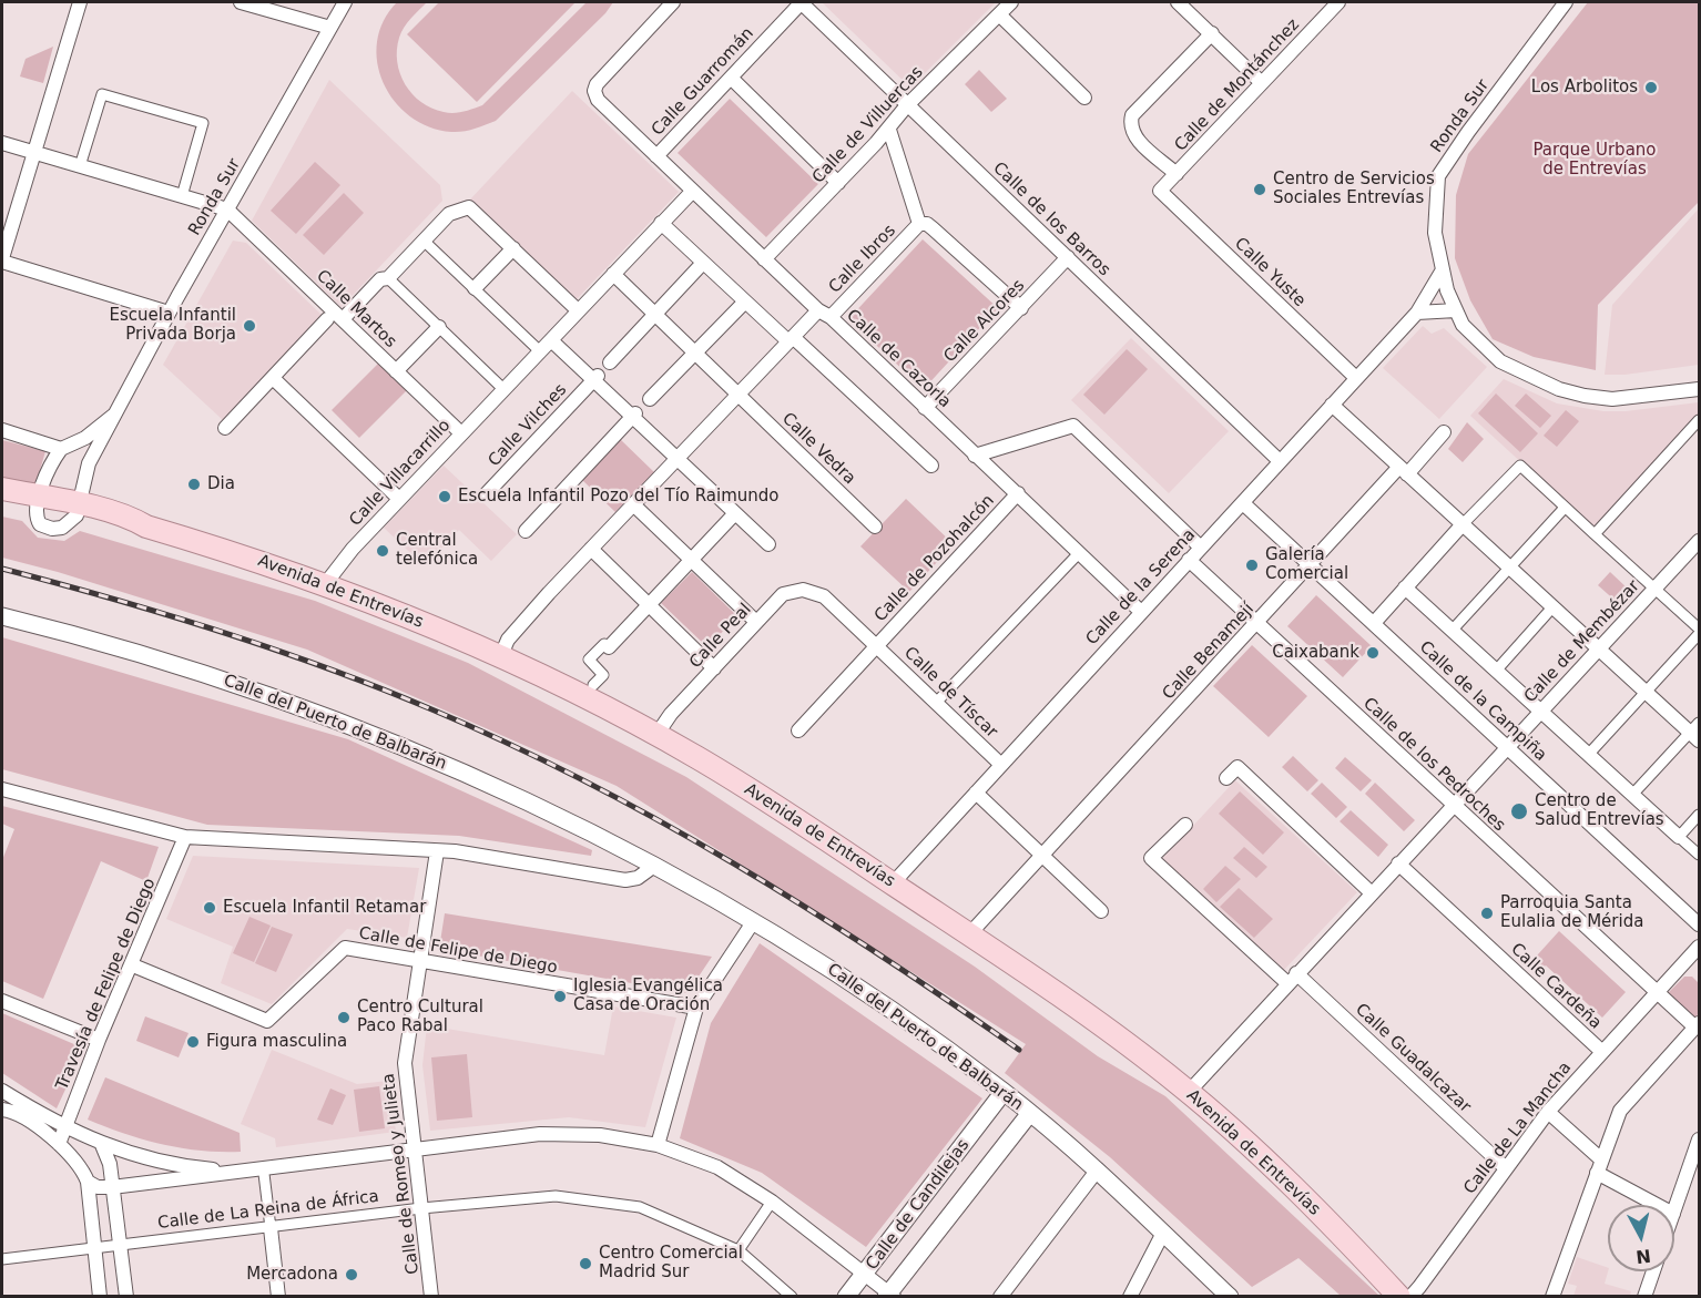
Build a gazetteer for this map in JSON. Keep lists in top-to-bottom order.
{
  "streets": {
    "main road": ["Avenida de Entrevías"],
    "street": [
      "Calle Guarromán",
      "Calle de Montánchez",
      "Ronda Sur",
      "Calle de Villuercas",
      "Calle de los Barros",
      "Calle Ibros",
      "Calle Yuste",
      "Calle Martos",
      "Calle Alcores",
      "Calle de Cazorla",
      "Calle Vilches",
      "Calle Vedra",
      "Calle Villacarrillo",
      "Calle de Pozohalcón",
      "Calle de la Serena",
      "Calle Peal",
      "Calle de Membézar",
      "Calle Benamejí",
      "Calle de Tíscar",
      "Calle de la Campiña",
      "Calle del Puerto de Balbarán",
      "Calle de los Pedroches",
      "Calle de Felipe de Diego",
      "Travesía de Felipe de Diego",
      "Calle Cardeña",
      "Calle Guadalcazar",
      "Calle de La Mancha",
      "Calle de Romeo y Julieta",
      "Calle de Candilejas",
      "Calle de La Reina de África"
    ]
  },
  "crossings": [
    ["Calle Guarromán", "Calle de los Barros"],
    ["Calle Guarromán", "Calle de Cazorla"],
    ["Calle de Montánchez", "Calle Yuste"],
    ["Ronda Sur", "Calle Martos"],
    ["Ronda Sur", "Calle de la Serena"],
    ["Ronda Sur", "Avenida de Entrevías"],
    ["Calle de Villuercas", "Calle de los Barros"],
    ["Calle de Villuercas", "Calle de Cazorla"],
    ["Calle de los Barros", "Calle Alcores"],
    ["Calle de los Barros", "Calle de la Serena"],
    ["Calle Ibros", "Calle de Cazorla"],
    ["Calle Yuste", "Calle de la Serena"],
    ["Calle Martos", "Calle Villacarrillo"],
    ["Calle Alcores", "Calle de Cazorla"],
    ["Calle de Cazorla", "Calle Villacarrillo"],
    ["Calle de Cazorla", "Calle de Pozohalcón"],
    ["Calle de Cazorla", "Calle de la Serena"],
    ["Calle Villacarrillo", "Avenida de Entrevías"],
    ["Calle de Pozohalcón", "Calle de Tíscar"],
    ["Calle de la Serena", "Avenida de Entrevías"],
    ["Calle de la Serena", "Calle de Tíscar"],
    ["Calle de la Serena", "Calle de la Campiña"],
    ["Calle de la Serena", "Calle de los Pedroches"],
    ["Avenida de Entrevías", "Calle Peal"],
    ["Avenida de Entrevías", "Calle de Membézar"],
    ["Avenida de Entrevías", "Calle Benamejí"],
    ["Calle Peal", "Calle de Tíscar"],
    ["Calle de Membézar", "Calle de la Campiña"],
    ["Calle de Membézar", "Calle de los Pedroches"],
    ["Calle de Membézar", "Calle Cardeña"],
    ["Calle de Membézar", "Calle Guadalcazar"],
    ["Calle Benamejí", "Calle de la Campiña"],
    ["Calle Benamejí", "Calle de los Pedroches"],
    ["Calle del Puerto de Balbarán", "Calle de Candilejas"],
    ["Calle de los Pedroches", "Calle de La Mancha"],
    ["Calle de Felipe de Diego", "Travesía de Felipe de Diego"],
    ["Calle de Felipe de Diego", "Calle de Romeo y Julieta"],
    ["Calle Cardeña", "Calle de La Mancha"],
    ["Calle Guadalcazar", "Calle de La Mancha"],
    ["Calle de Romeo y Julieta", "Calle de La Reina de África"]
  ],
  "parks": ["Parque Urbano de Entrevías"],
  "places": [
    "Los Arbolitos",
    "Centro de Servicios Sociales Entrevías",
    "Escuela Infantil Privada Borja",
    "Dia",
    "Escuela Infantil Pozo del Tío Raimundo",
    "Central telefónica",
    "Galería Comercial",
    "Caixabank",
    "Centro de Salud Entrevías",
    "Escuela Infantil Retamar",
    "Parroquia Santa Eulalia de Mérida",
    "Iglesia Evangélica Casa de Oración",
    "Centro Cultural Paco Rabal",
    "Figura masculina",
    "Centro Comercial Madrid Sur",
    "Mercadona"
  ],
  "north": "bottom"
}
